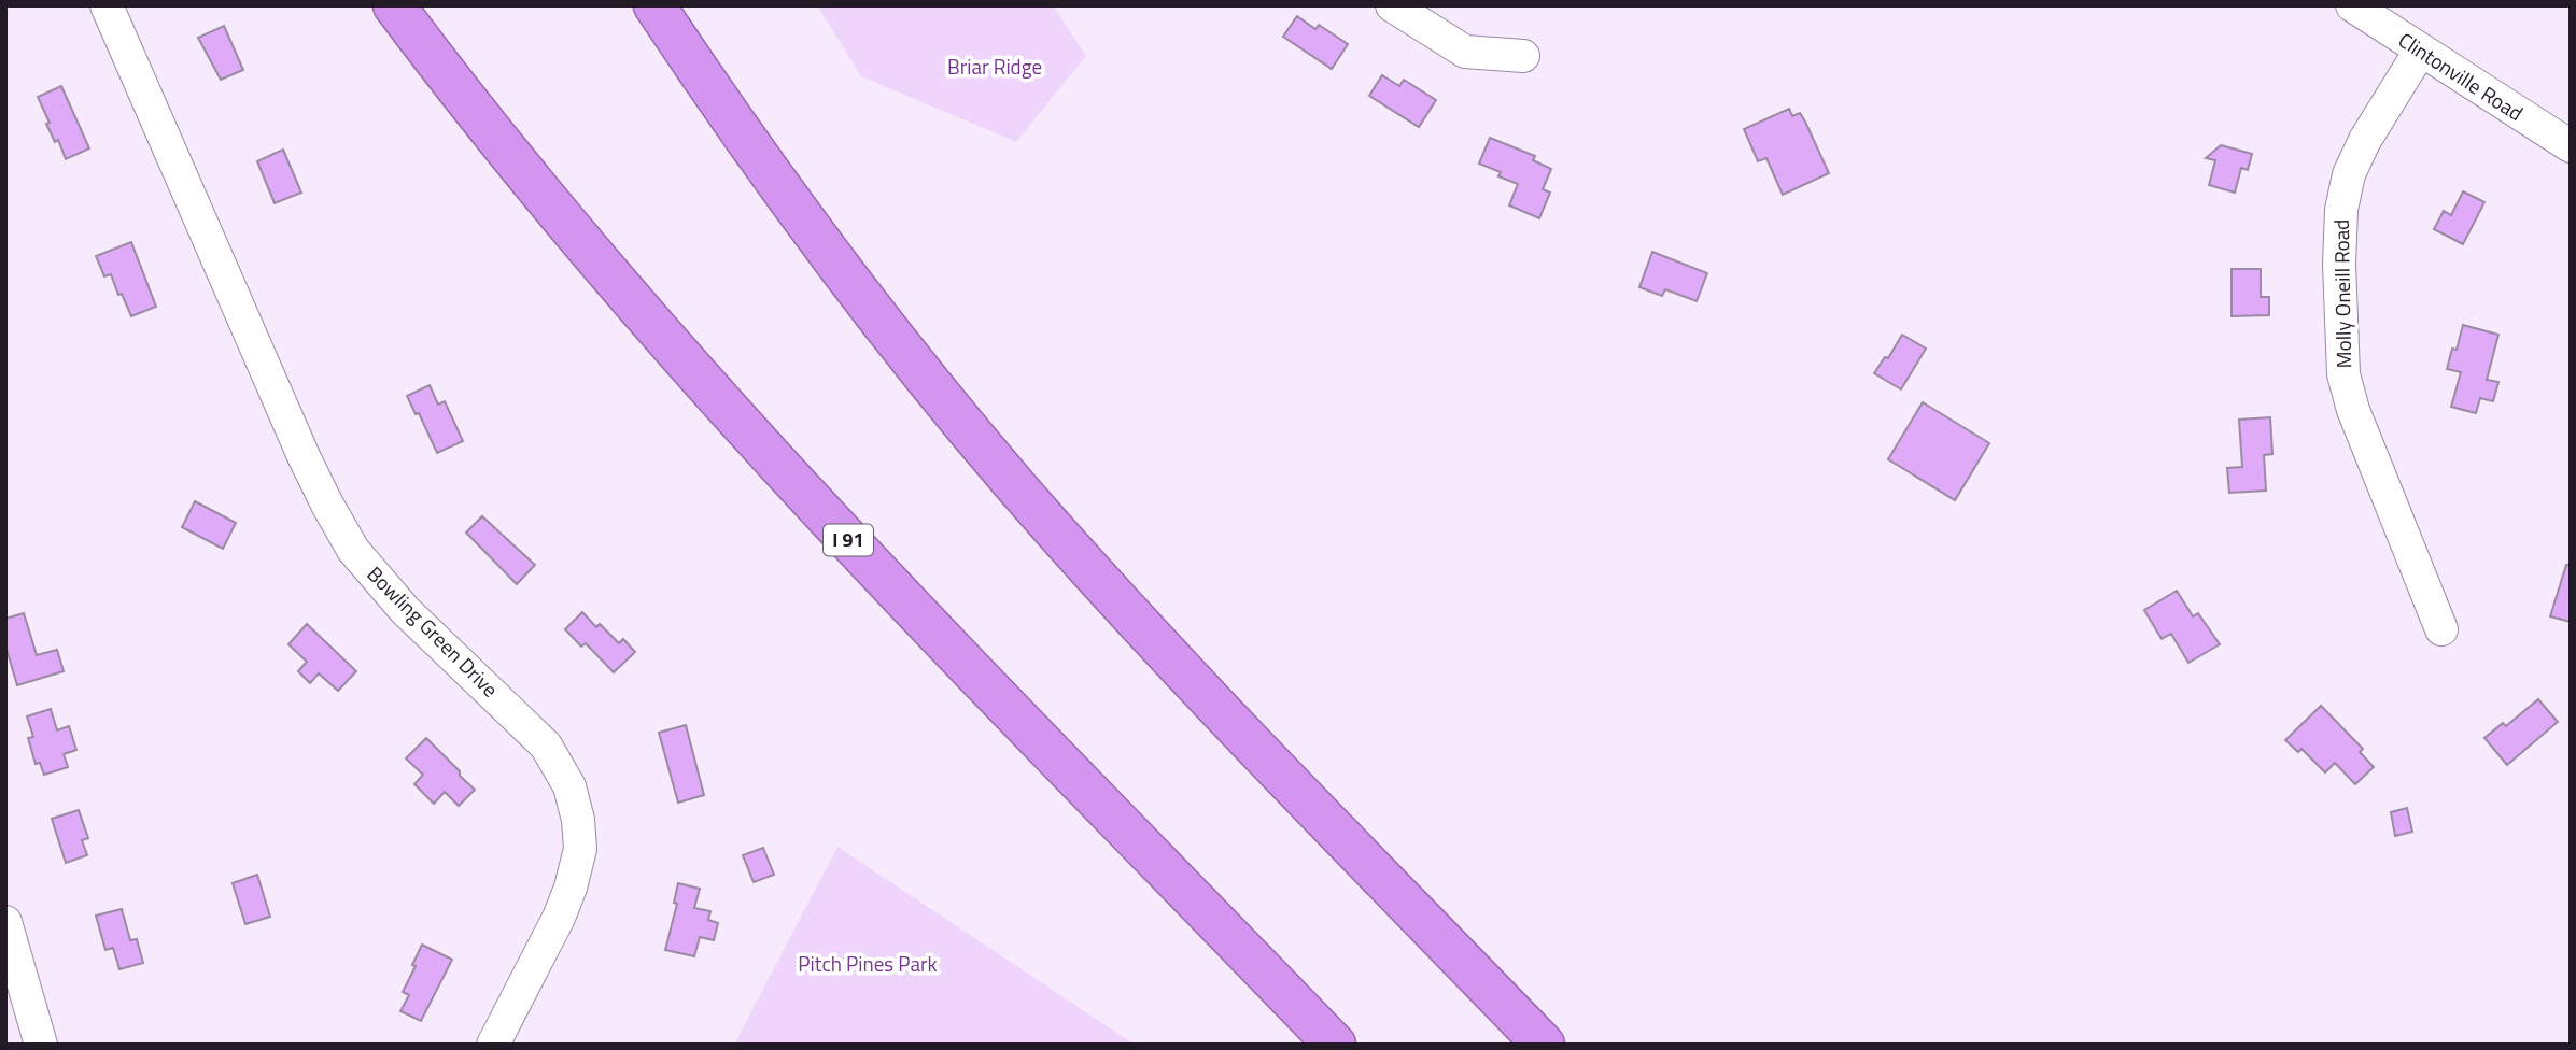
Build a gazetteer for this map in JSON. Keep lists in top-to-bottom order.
{
  "streets": {
    "highway": ["I 91"],
    "street": ["Clintonville Road", "Molly Oneill Road", "Bowling Green Drive"]
  },
  "crossings": [
    ["Clintonville Road", "Molly Oneill Road"]
  ],
  "parks": ["Briar Ridge", "Pitch Pines Park"]
}
